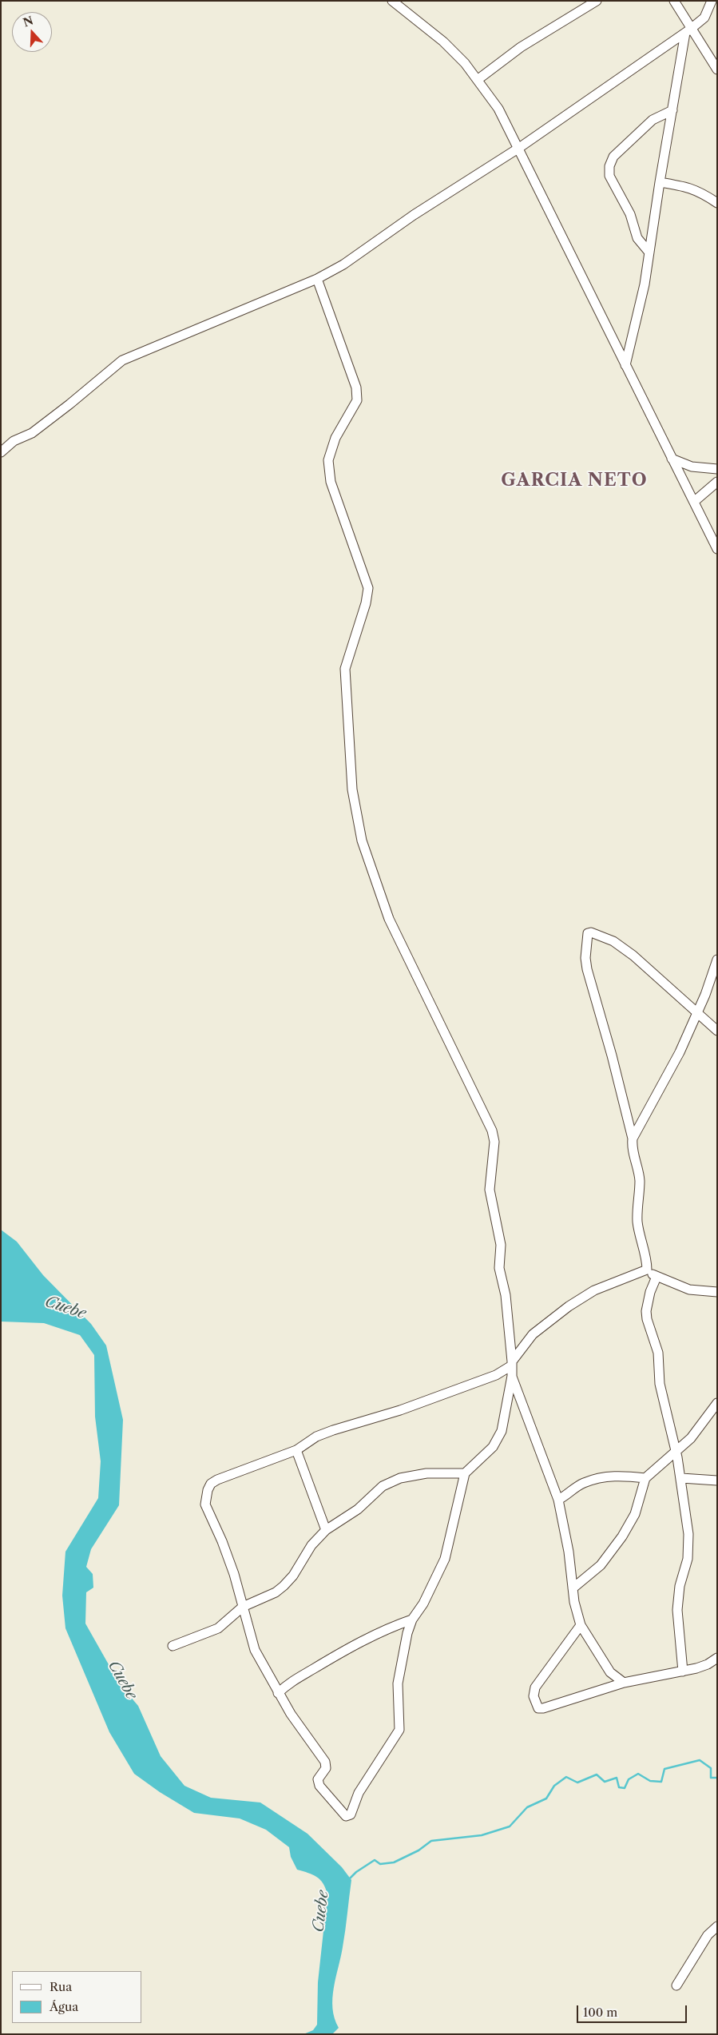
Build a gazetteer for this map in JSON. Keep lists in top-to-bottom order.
{
  "districts": ["GARCIA NETO"],
  "water": ["Cuebe"],
  "legend": ["Rua", "Água"],
  "scale_bar": "100 m",
  "north": "top"
}
